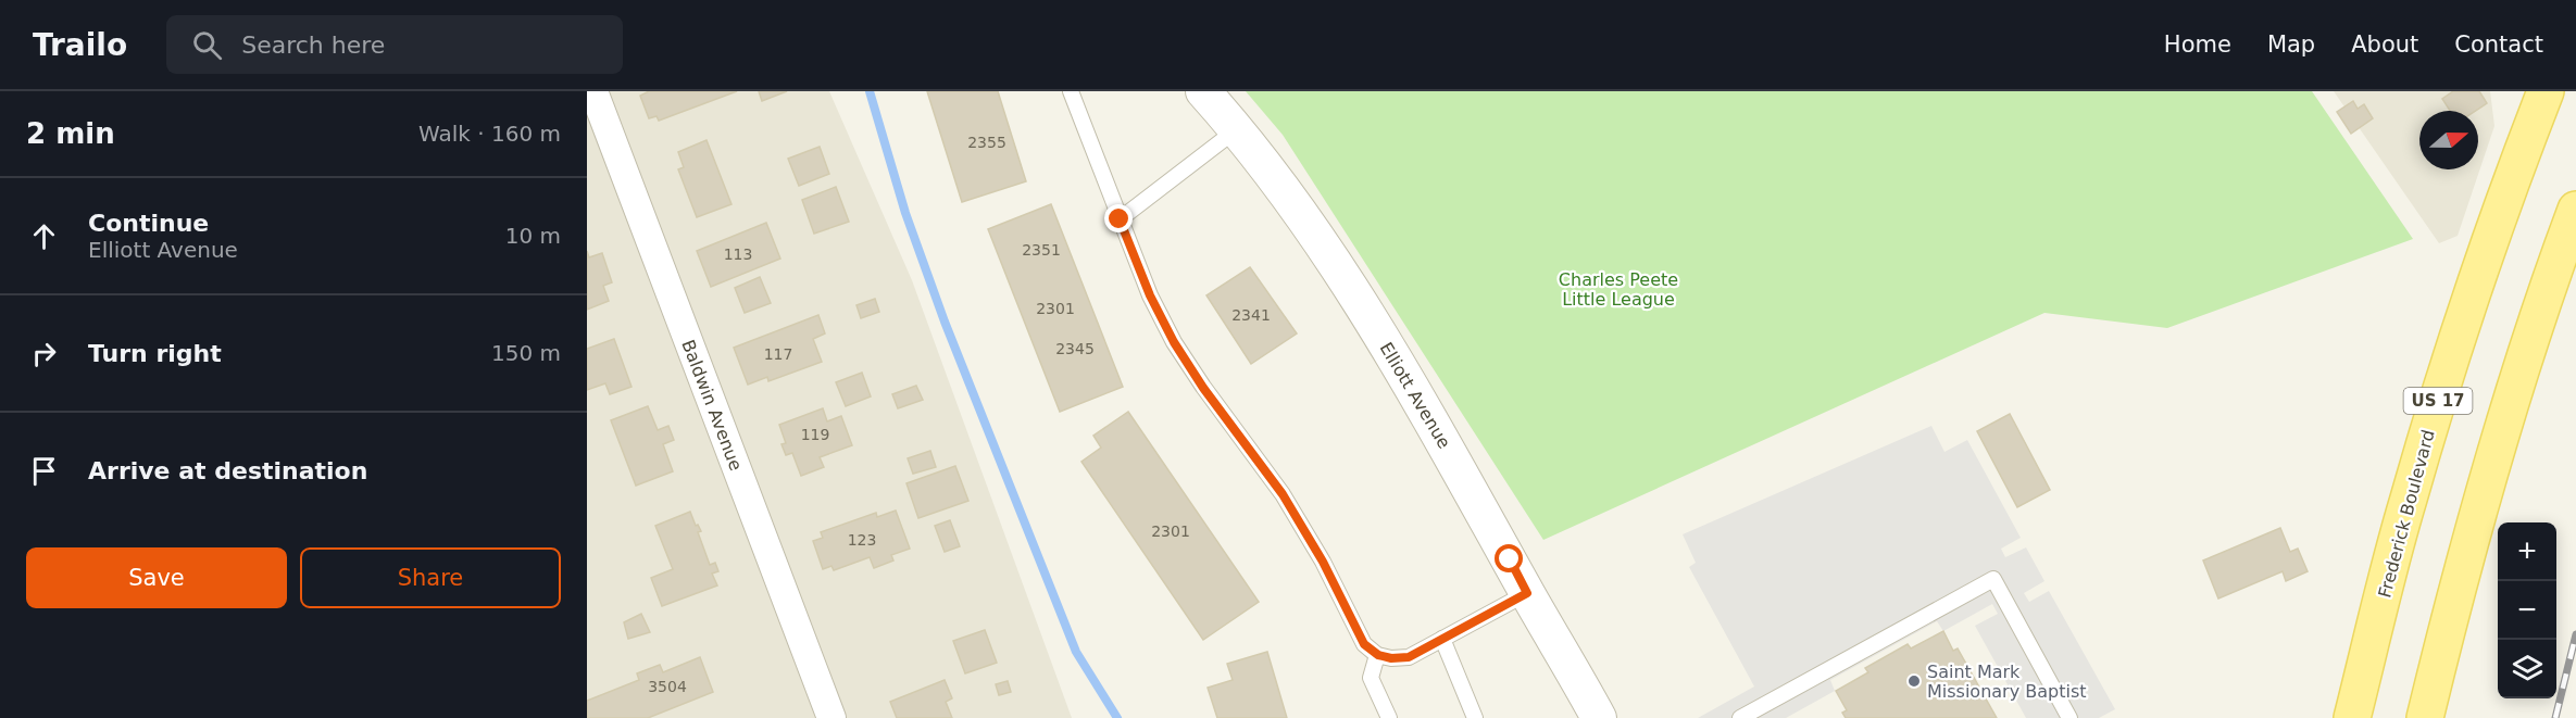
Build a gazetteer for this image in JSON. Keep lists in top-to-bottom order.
{
  "streets": {
    "main road": ["US 17", "Frederick Boulevard"],
    "street": ["Elliott Avenue", "Baldwin Avenue"]
  },
  "parks": ["Charles Peete Little League"],
  "places": ["Saint Mark Missionary Baptist"],
  "house_numbers": [
    "2355",
    "2351",
    "113",
    "2301",
    "2341",
    "2345",
    "117",
    "119",
    "2301",
    "123",
    "3504"
  ],
  "north": "right",
  "page": {
    "header": "Trailo",
    "search": "Search here",
    "nav": [
      "Home",
      "Map",
      "About",
      "Contact"
    ],
    "heading": ["2 min", "Walk · 160 m"],
    "list": [
      ["Continue", "Elliott Avenue", "10 m"],
      ["Turn right", "150 m"],
      "Arrive at destination"
    ],
    "map_buttons": ["+", "−"],
    "buttons": ["Save", "Share"]
  }
}
